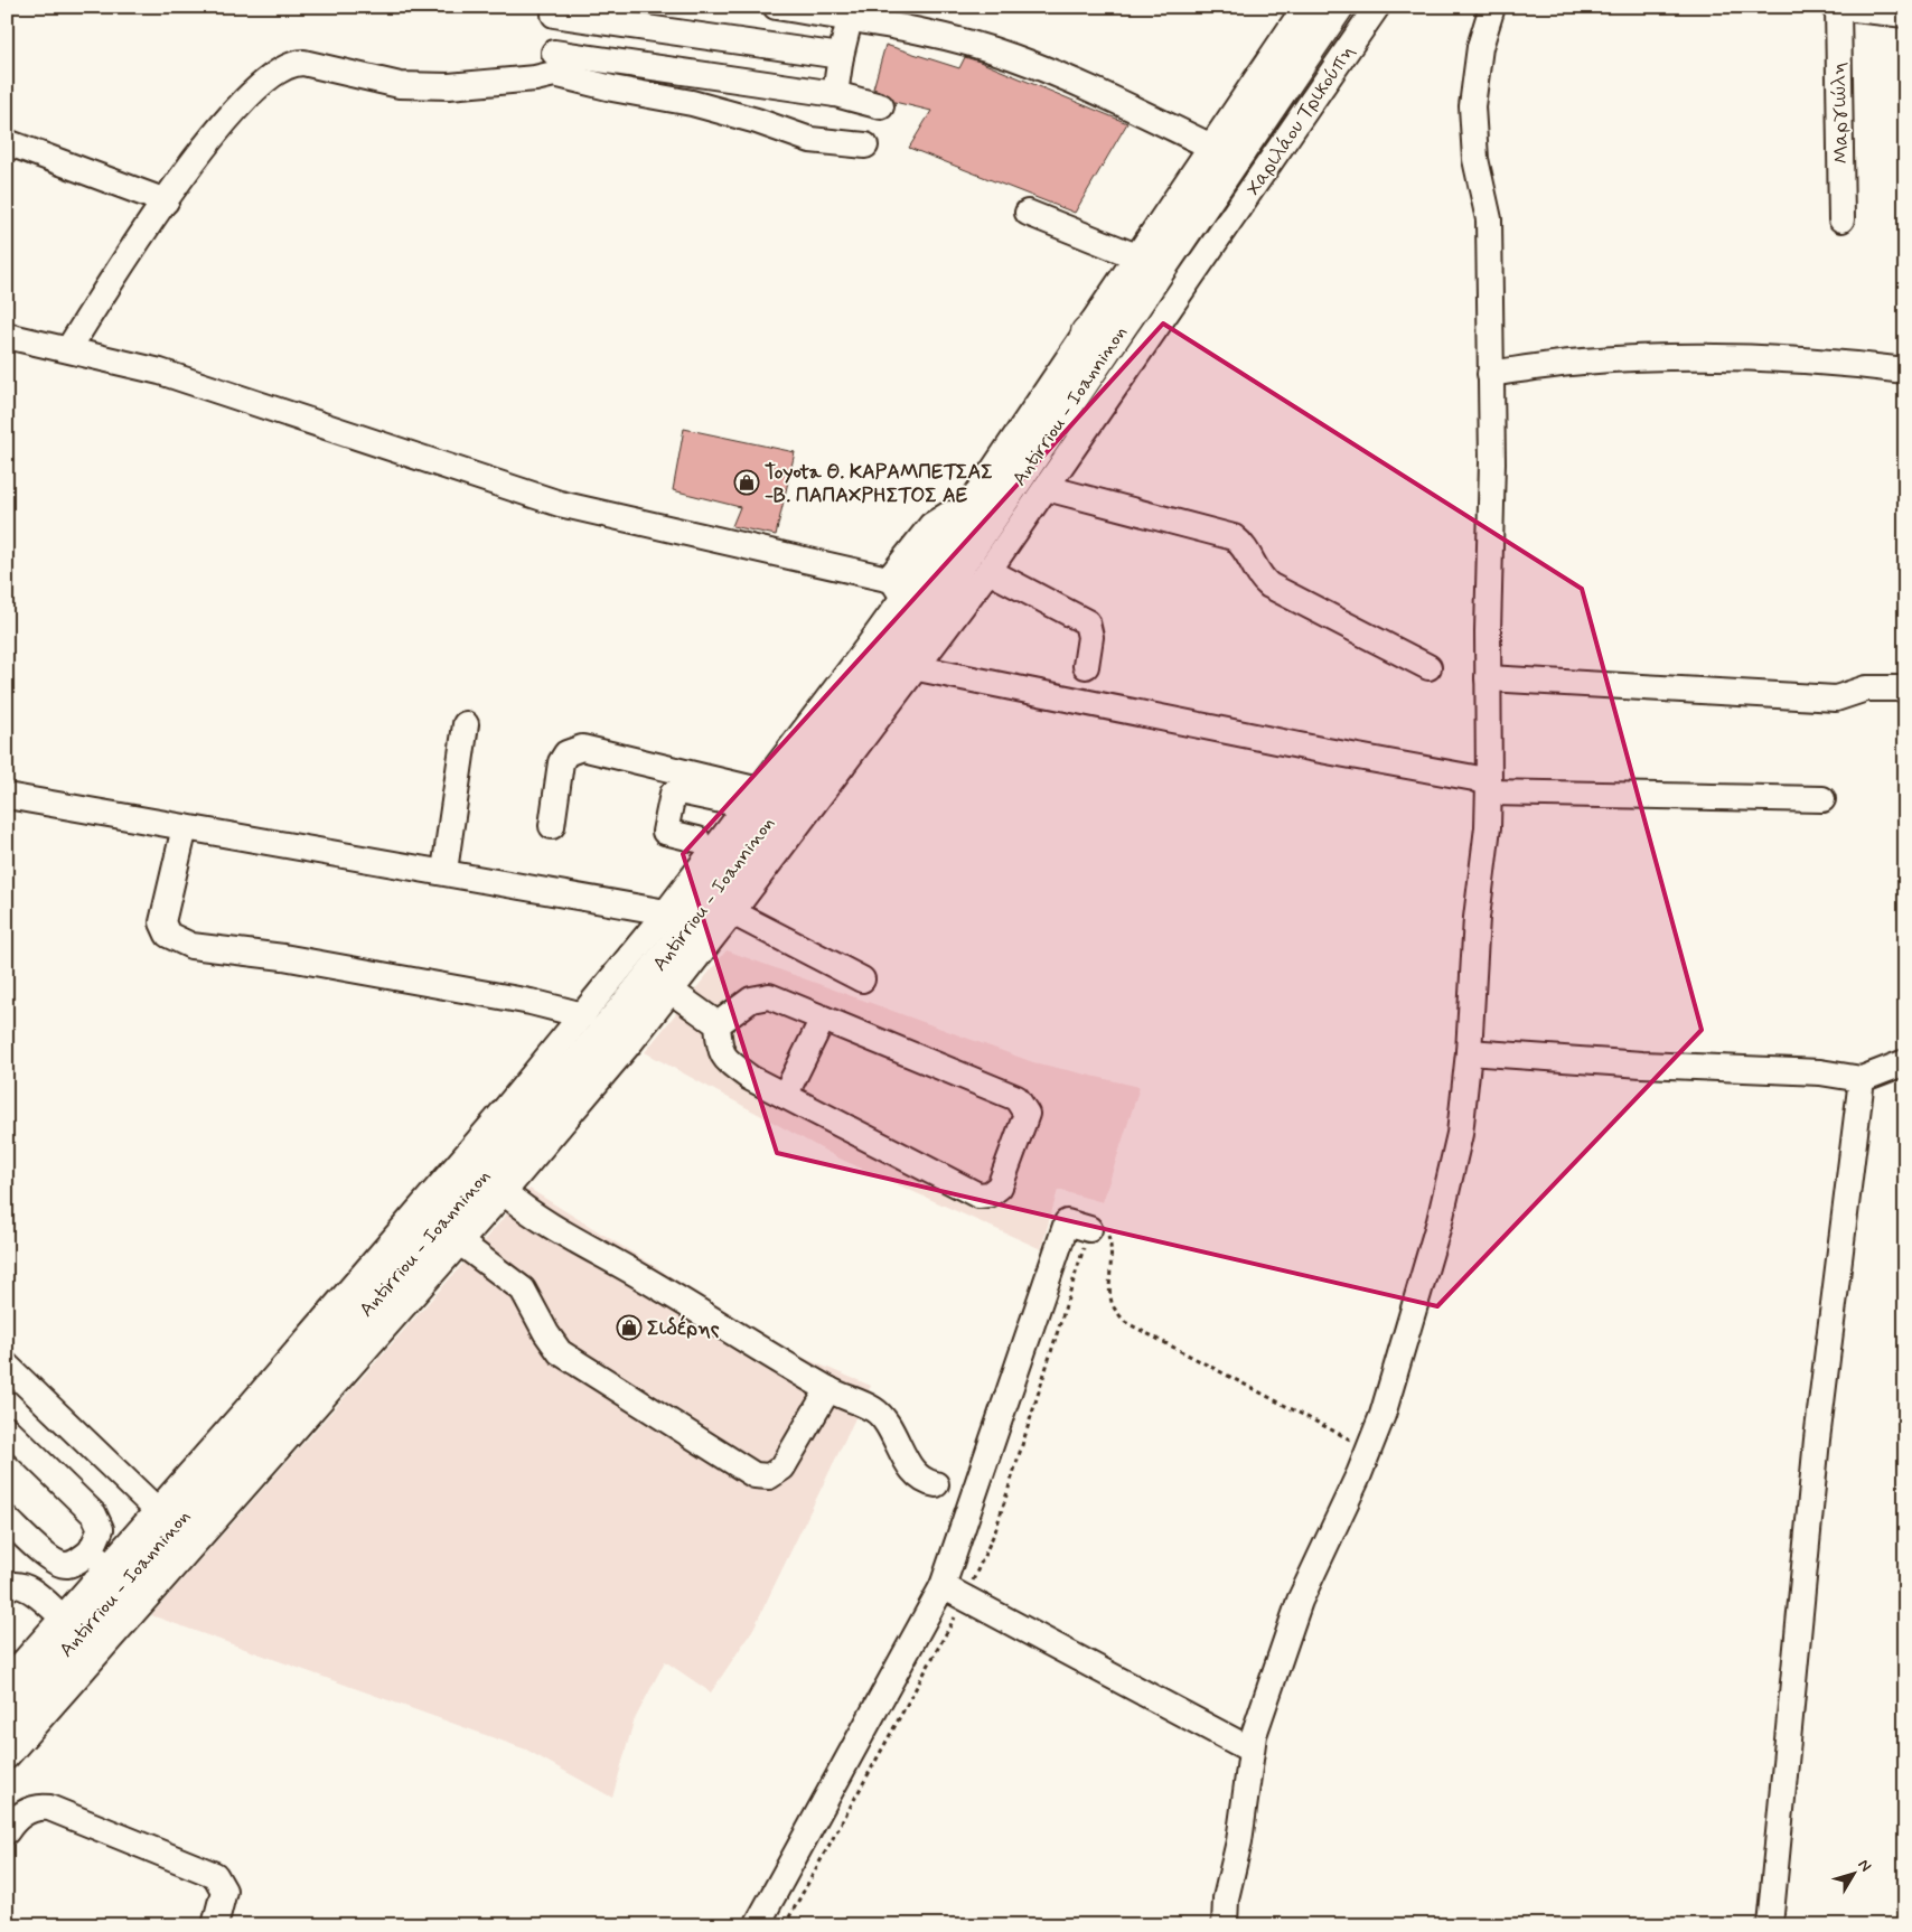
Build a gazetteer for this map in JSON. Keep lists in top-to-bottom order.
{
  "streets": {
    "main road": ["Antirriou - Ioanninon"],
    "street": ["Μαργιώλη", "Χαριλάου Τρικούπη"]
  },
  "places": {
    "shop": ["Toyota Θ. ΚΑΡΑΜΠΕΤΣΑΣ -Β. ΠΑΠΑΧΡΗΣΤΟΣ ΑΕ", "Σιδέρης"]
  },
  "north": "top right"
}
